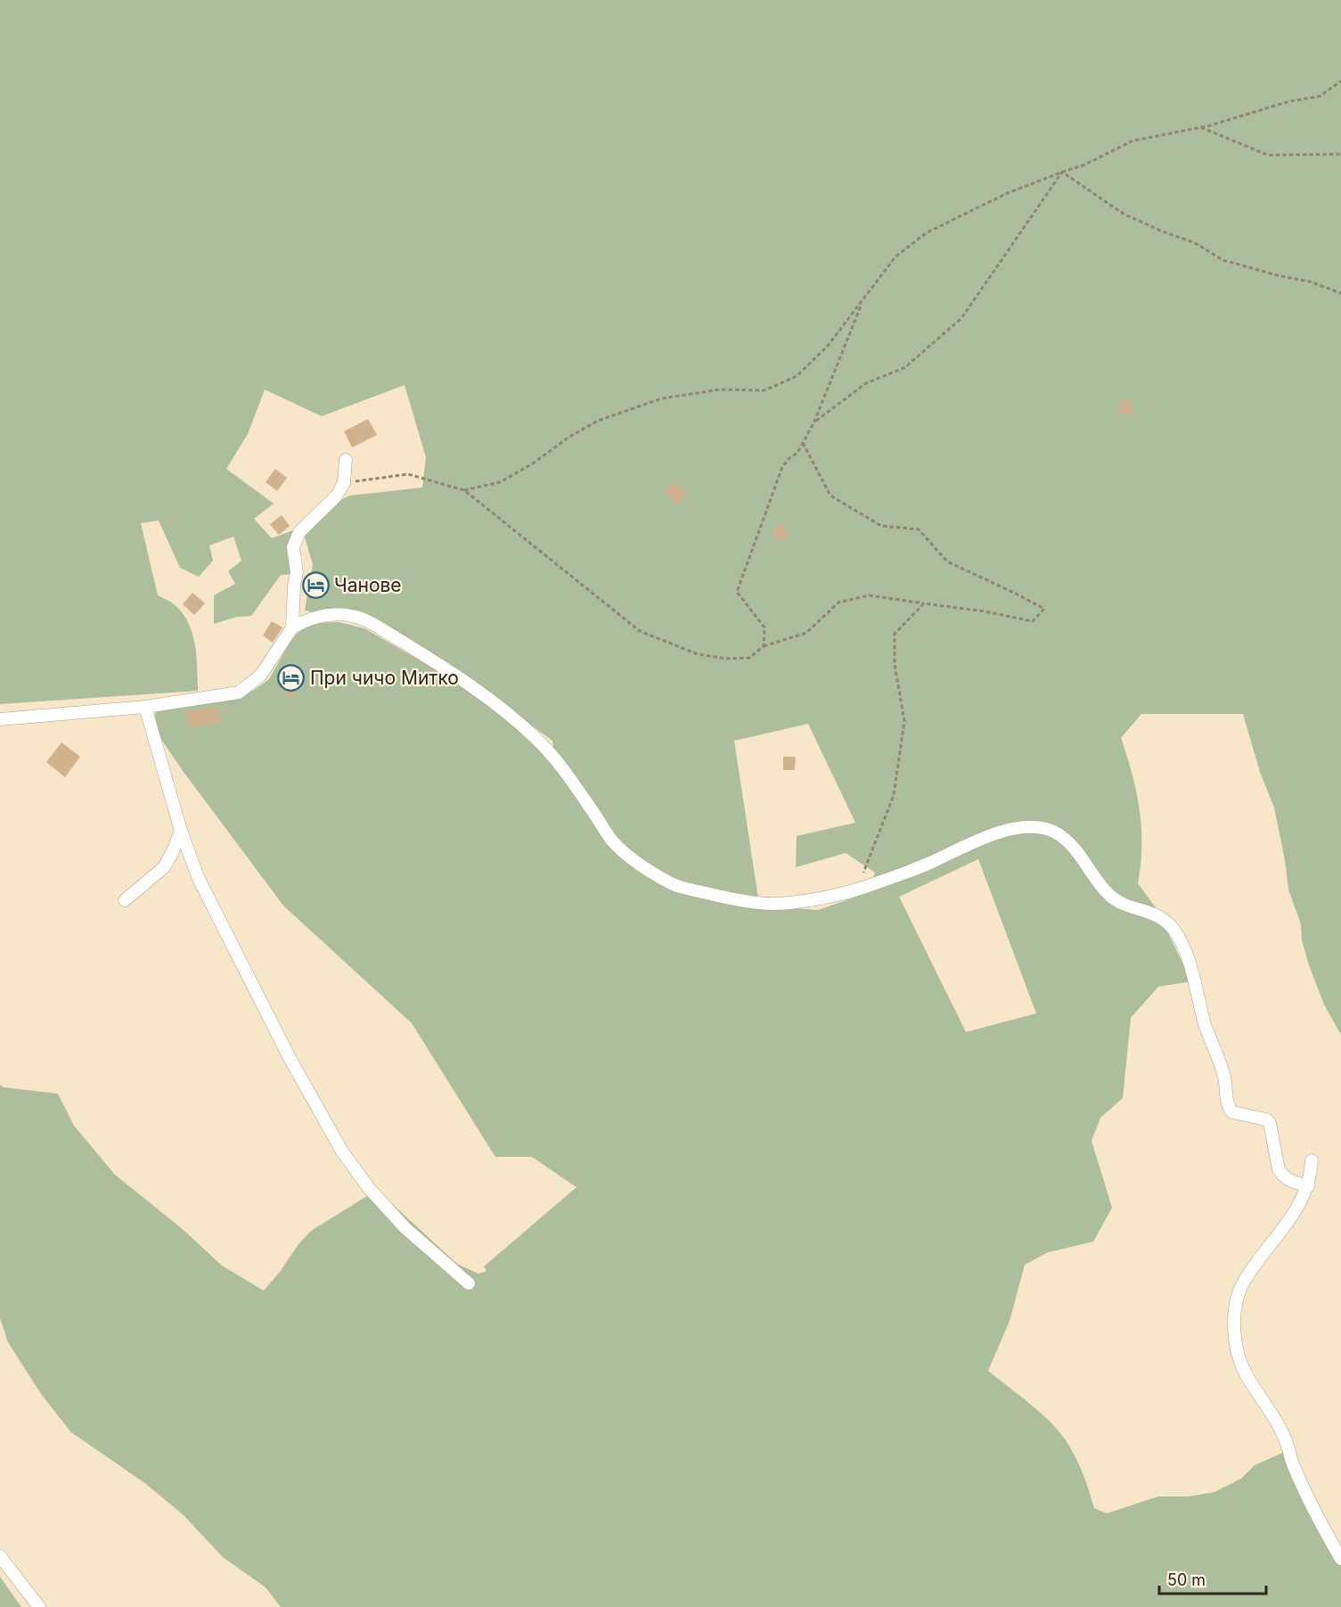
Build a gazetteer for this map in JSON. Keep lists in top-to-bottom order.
{
  "places": {
    "hotel": ["Чанове", "При чичо Митко"]
  },
  "scale_bar": "50 m"
}
